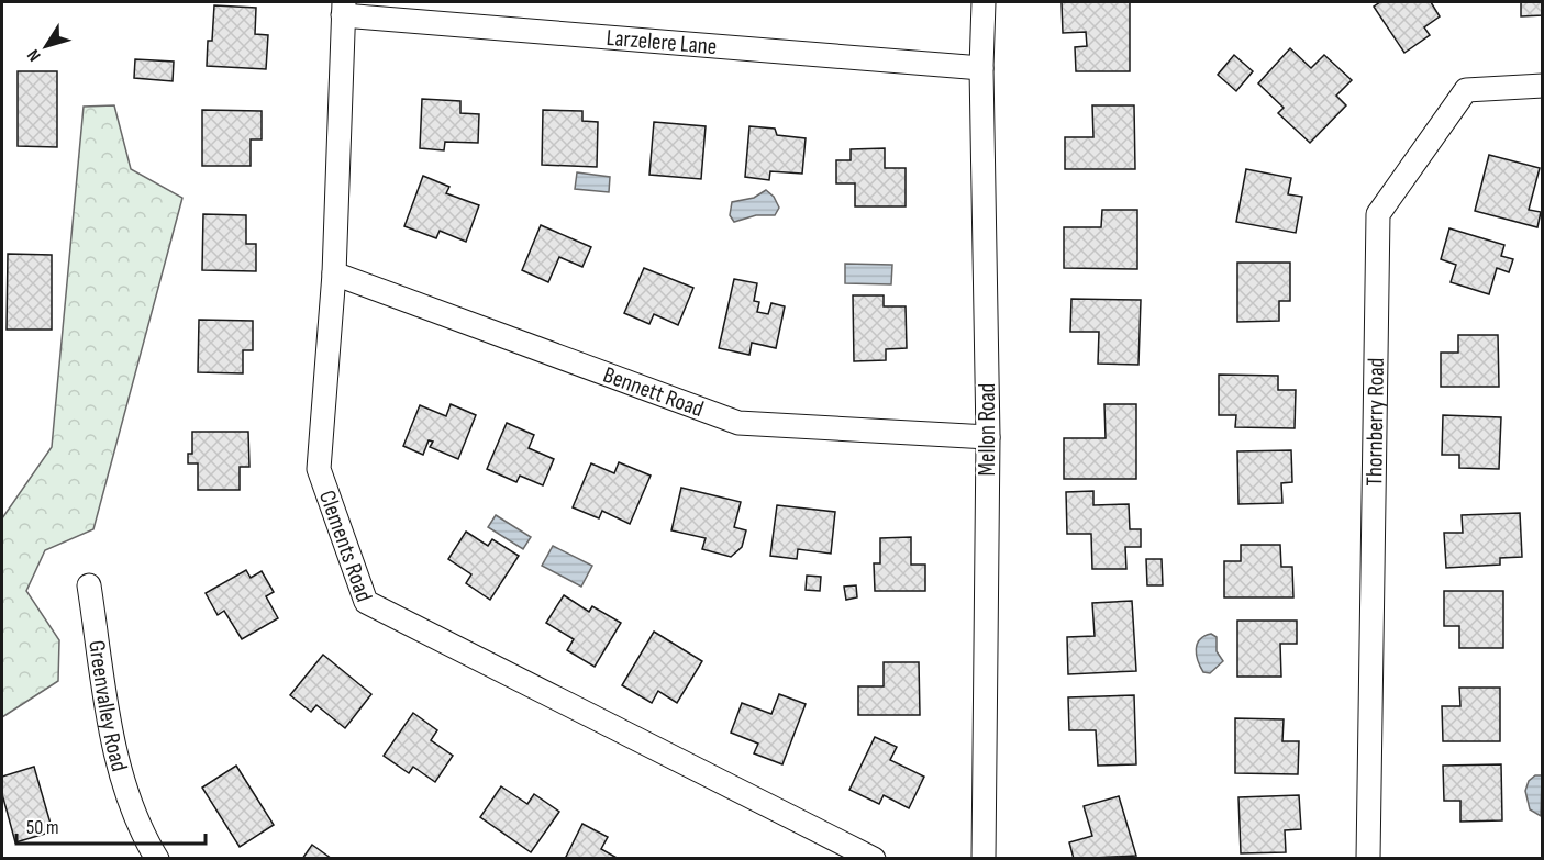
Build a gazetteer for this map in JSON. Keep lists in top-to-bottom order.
{
  "streets": {
    "street": [
      "Larzelere Lane",
      "Bennett Road",
      "Thornberry Road",
      "Mellon Road",
      "Clements Road",
      "Greenvalley Road"
    ]
  },
  "crossings": [
    ["Larzelere Lane", "Mellon Road"],
    ["Larzelere Lane", "Clements Road"],
    ["Bennett Road", "Mellon Road"],
    ["Bennett Road", "Clements Road"]
  ],
  "scale_bar": "50 m",
  "north": "bottom left"
}
